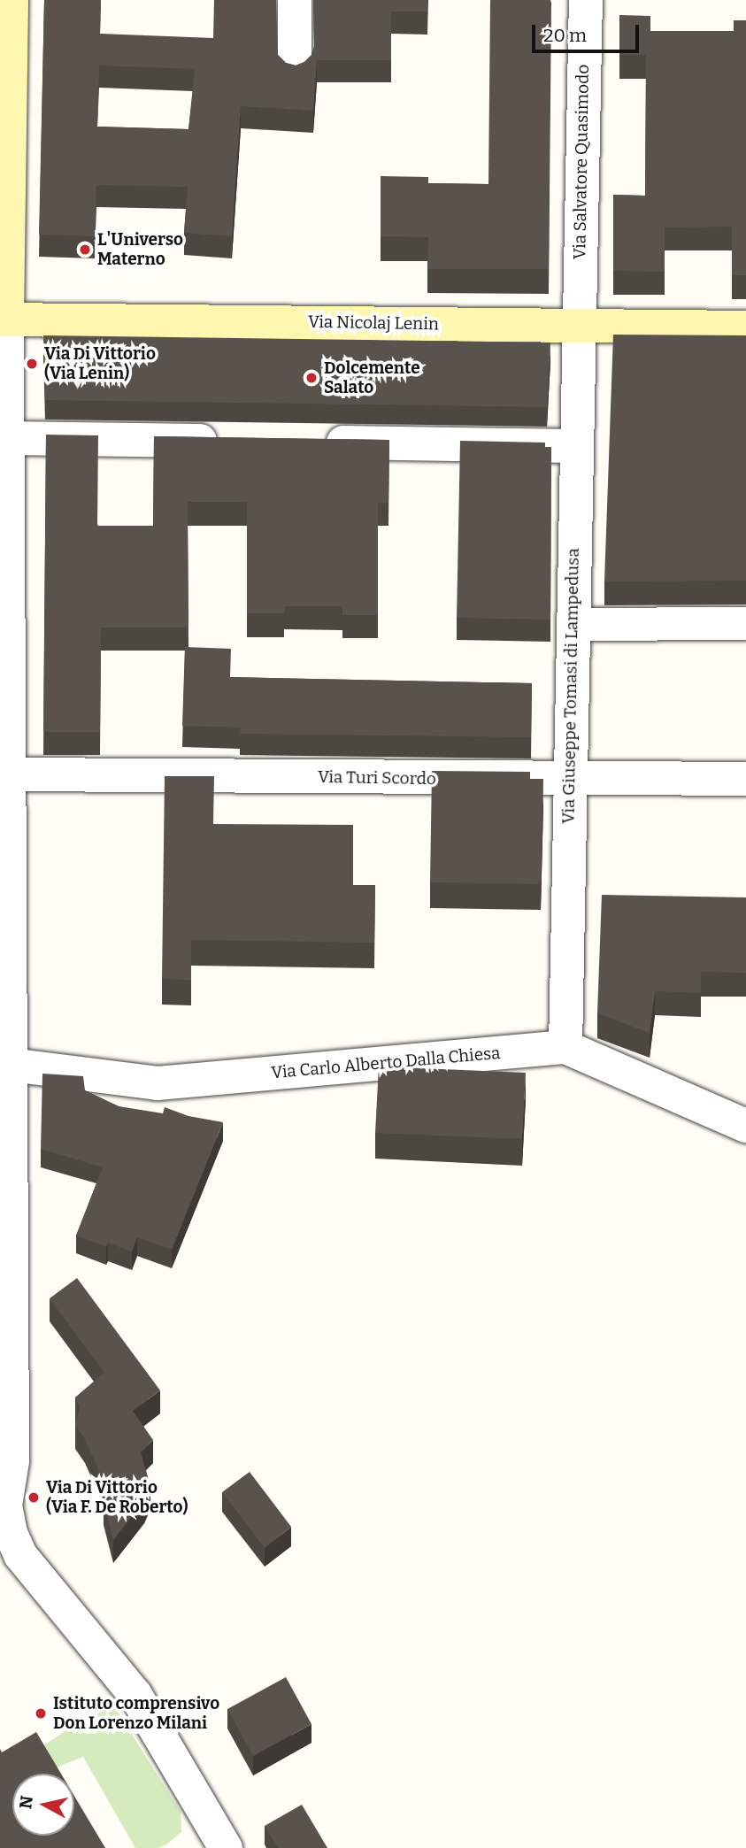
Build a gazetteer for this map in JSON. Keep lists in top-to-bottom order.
{
  "streets": {
    "main road": ["Via Nicolaj Lenin"],
    "street": [
      "Via Salvatore Quasimodo",
      "Via Giuseppe Tomasi di Lampedusa",
      "Via Turi Scordo",
      "Via Carlo Alberto Dalla Chiesa"
    ]
  },
  "crossings": [
    ["Via Salvatore Quasimodo", "Via Nicolaj Lenin"],
    ["Via Salvatore Quasimodo", "Via Giuseppe Tomasi di Lampedusa"],
    ["Via Nicolaj Lenin", "Via Giuseppe Tomasi di Lampedusa"],
    ["Via Giuseppe Tomasi di Lampedusa", "Via Turi Scordo"],
    ["Via Giuseppe Tomasi di Lampedusa", "Via Carlo Alberto Dalla Chiesa"]
  ],
  "places": [
    "L'Universo Materno",
    "Via Di Vittorio (Via Lenin)",
    "Dolcemente Salato",
    "Via Di Vittorio (Via F. De Roberto)",
    "Istituto comprensivo Don Lorenzo Milani"
  ],
  "scale_bar": "20 m",
  "north": "left"
}
